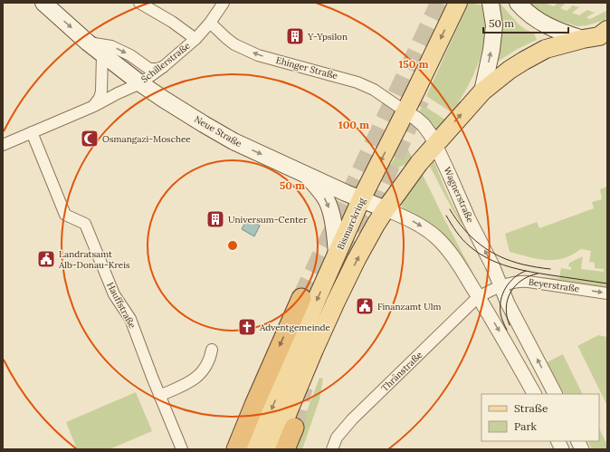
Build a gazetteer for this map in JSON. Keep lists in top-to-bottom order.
{
  "streets": {
    "main road": ["Neue Straße", "Bismarckring"],
    "street": [
      "Schillerstraße",
      "Ehinger Straße",
      "Wagnerstraße",
      "Beyerstraße",
      "Hauffstraße",
      "Thränstraße"
    ]
  },
  "crossings": [
    ["Schillerstraße", "Ehinger Straße"],
    ["Schillerstraße", "Neue Straße"],
    ["Schillerstraße", "Hauffstraße"],
    ["Ehinger Straße", "Wagnerstraße"],
    ["Ehinger Straße", "Bismarckring"],
    ["Neue Straße", "Bismarckring"],
    ["Wagnerstraße", "Bismarckring"],
    ["Wagnerstraße", "Beyerstraße"]
  ],
  "one_way": ["Ehinger Straße", "Neue Straße", "Beyerstraße"],
  "places": {
    "building": ["Y-Ypsilon", "Universum-Center"],
    "mosque": ["Osmangazi-Moschee"],
    "public building": ["Landratsamt Alb-Donau-Kreis", "Finanzamt Ulm"],
    "church": ["Adventgemeinde"]
  },
  "legend": ["Straße", "Park"],
  "scale_bar": "50 m",
  "rings": ["150 m", "100 m", "50 m"]
}
